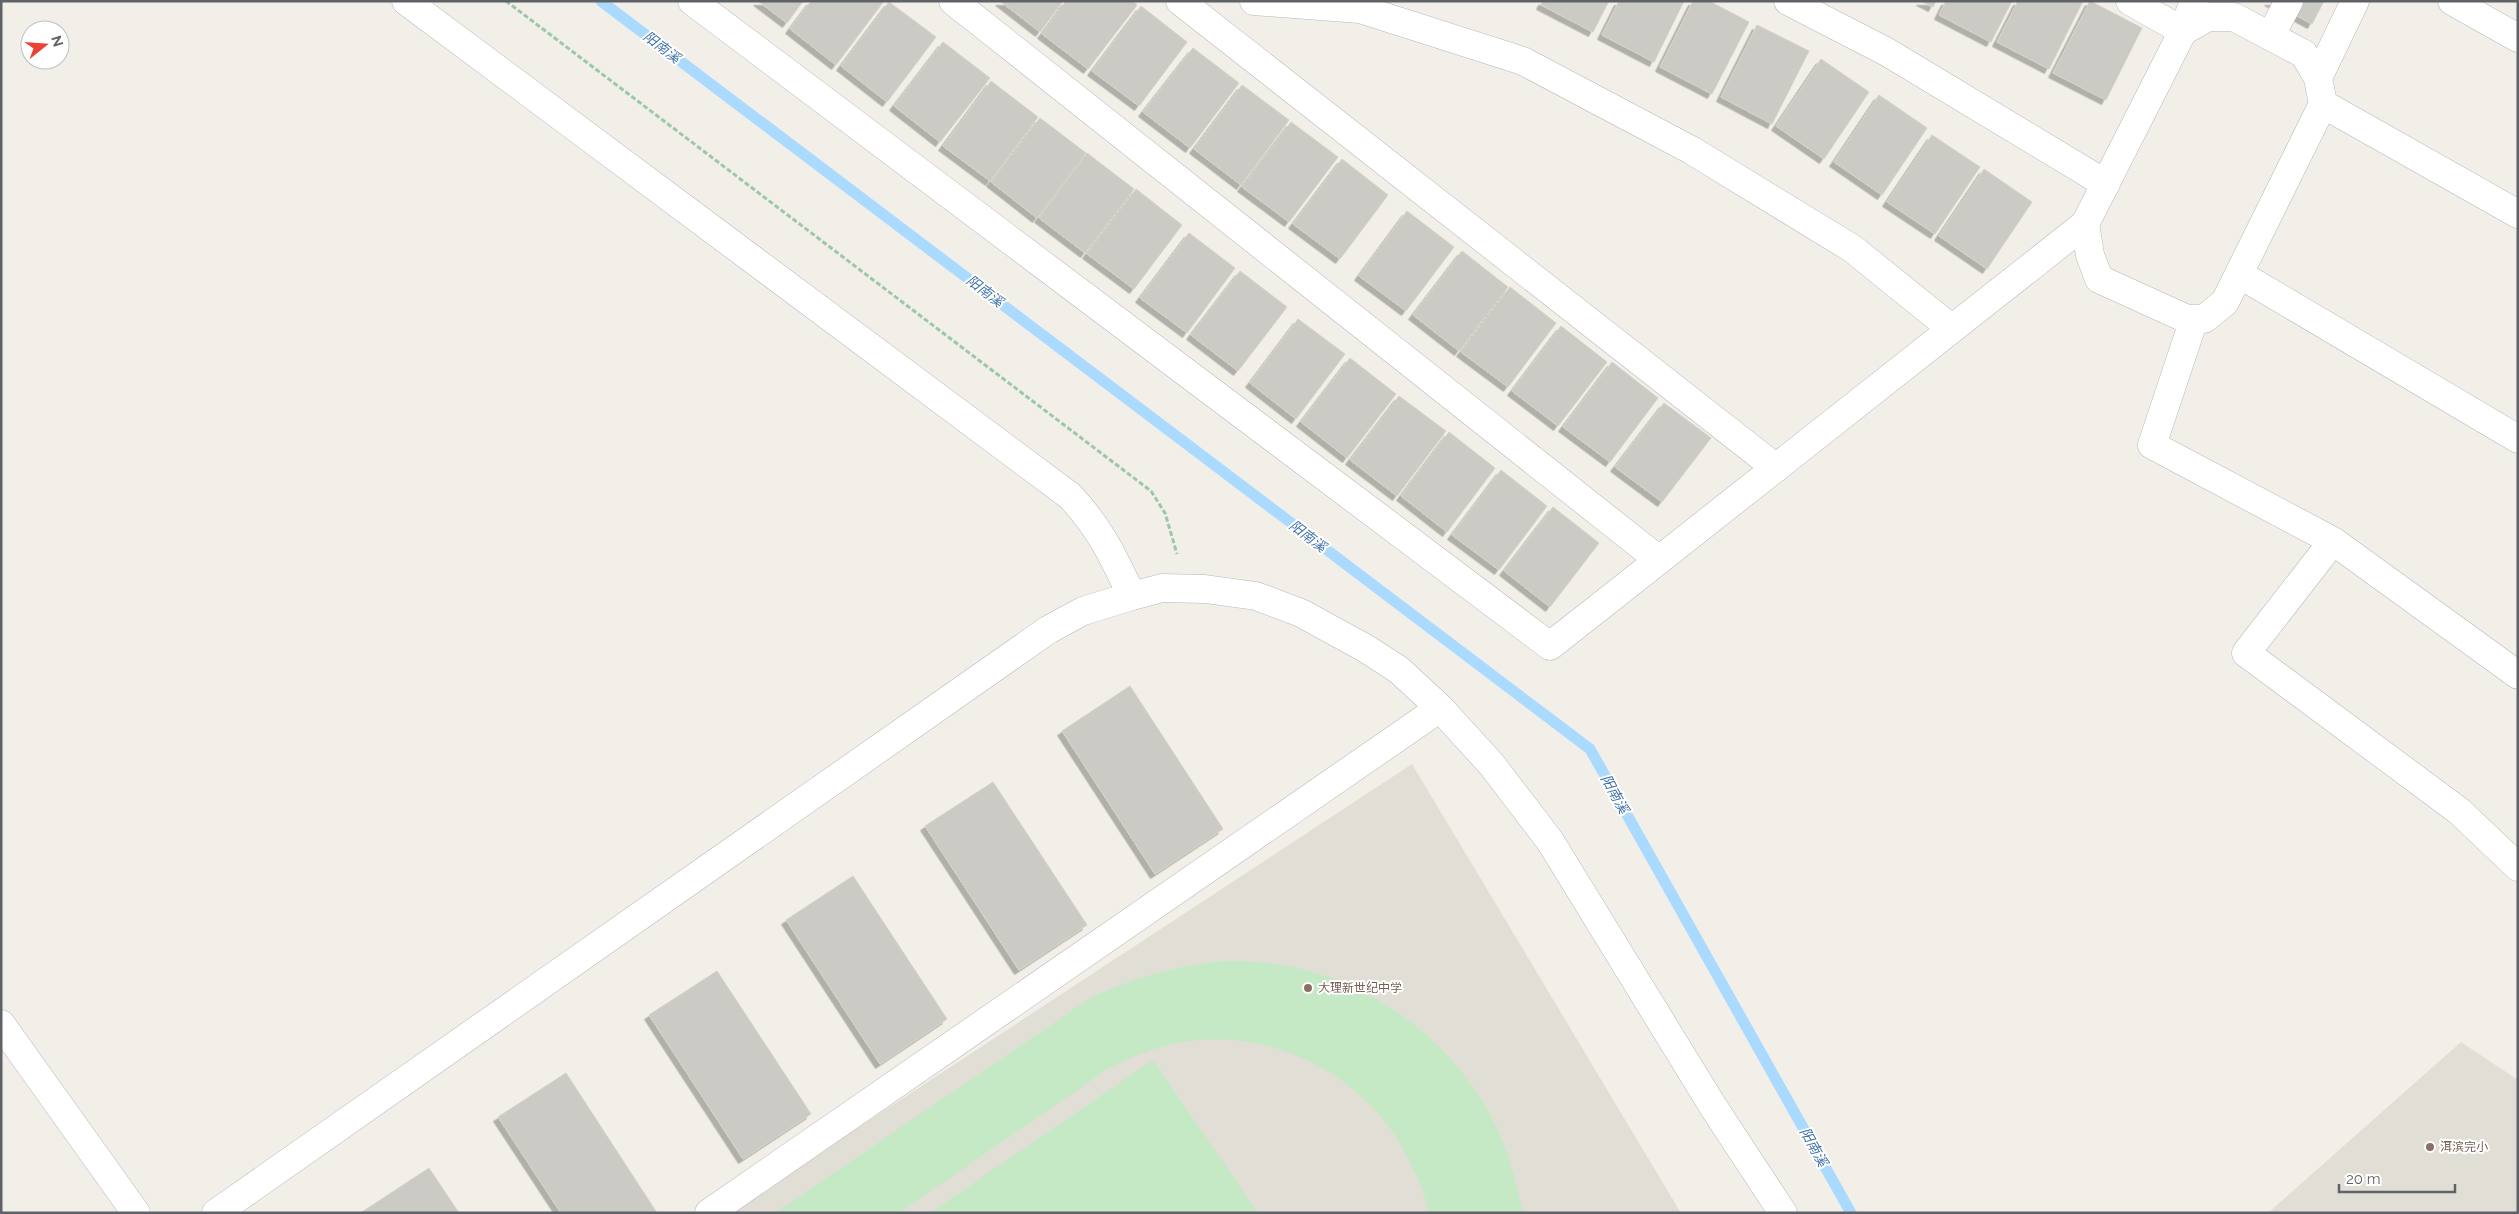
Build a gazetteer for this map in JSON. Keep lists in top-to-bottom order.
{
  "water": ["阳南溪"],
  "places": ["大理新世纪中学", "洱滨完小"],
  "scale_bar": "20 m",
  "north": "right"
}
